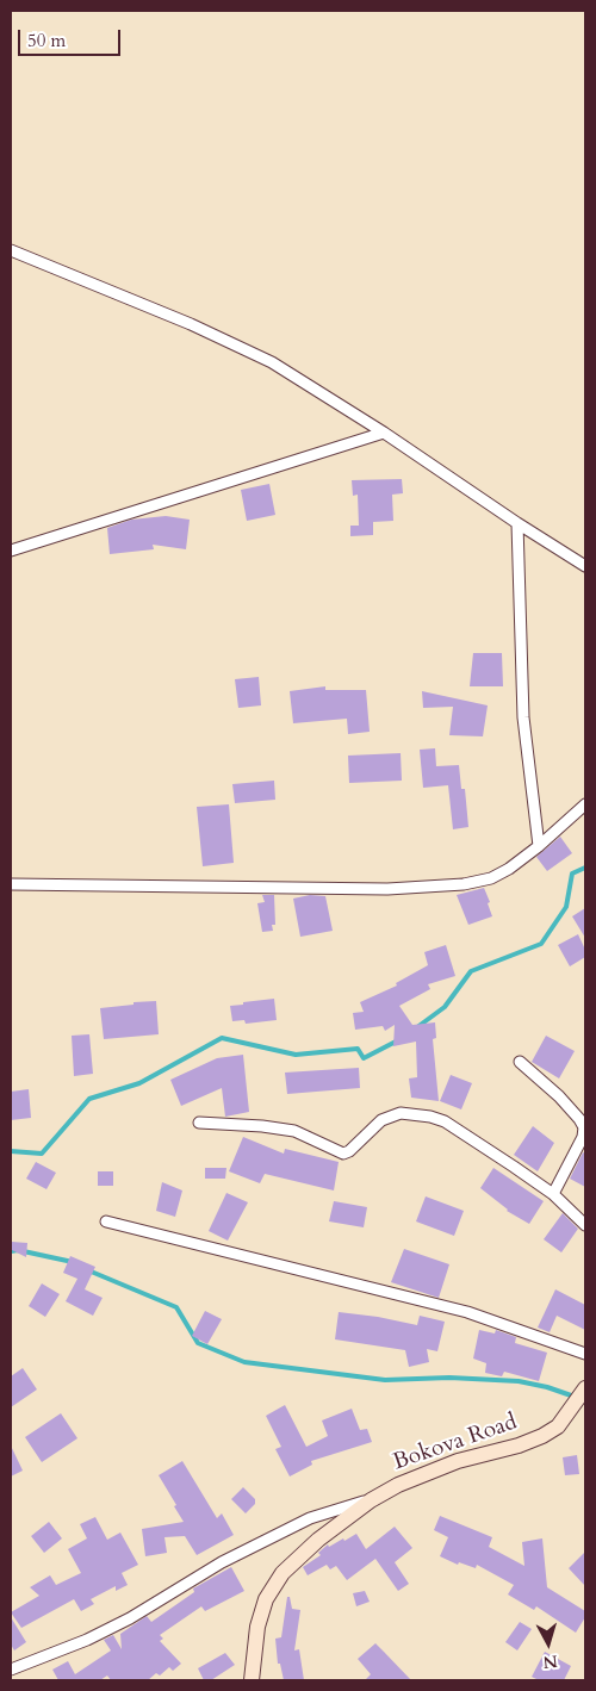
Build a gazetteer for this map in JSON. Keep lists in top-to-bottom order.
{
  "streets": {
    "street": ["Bokova Road"]
  },
  "scale_bar": "50 m",
  "north": "bottom"
}
